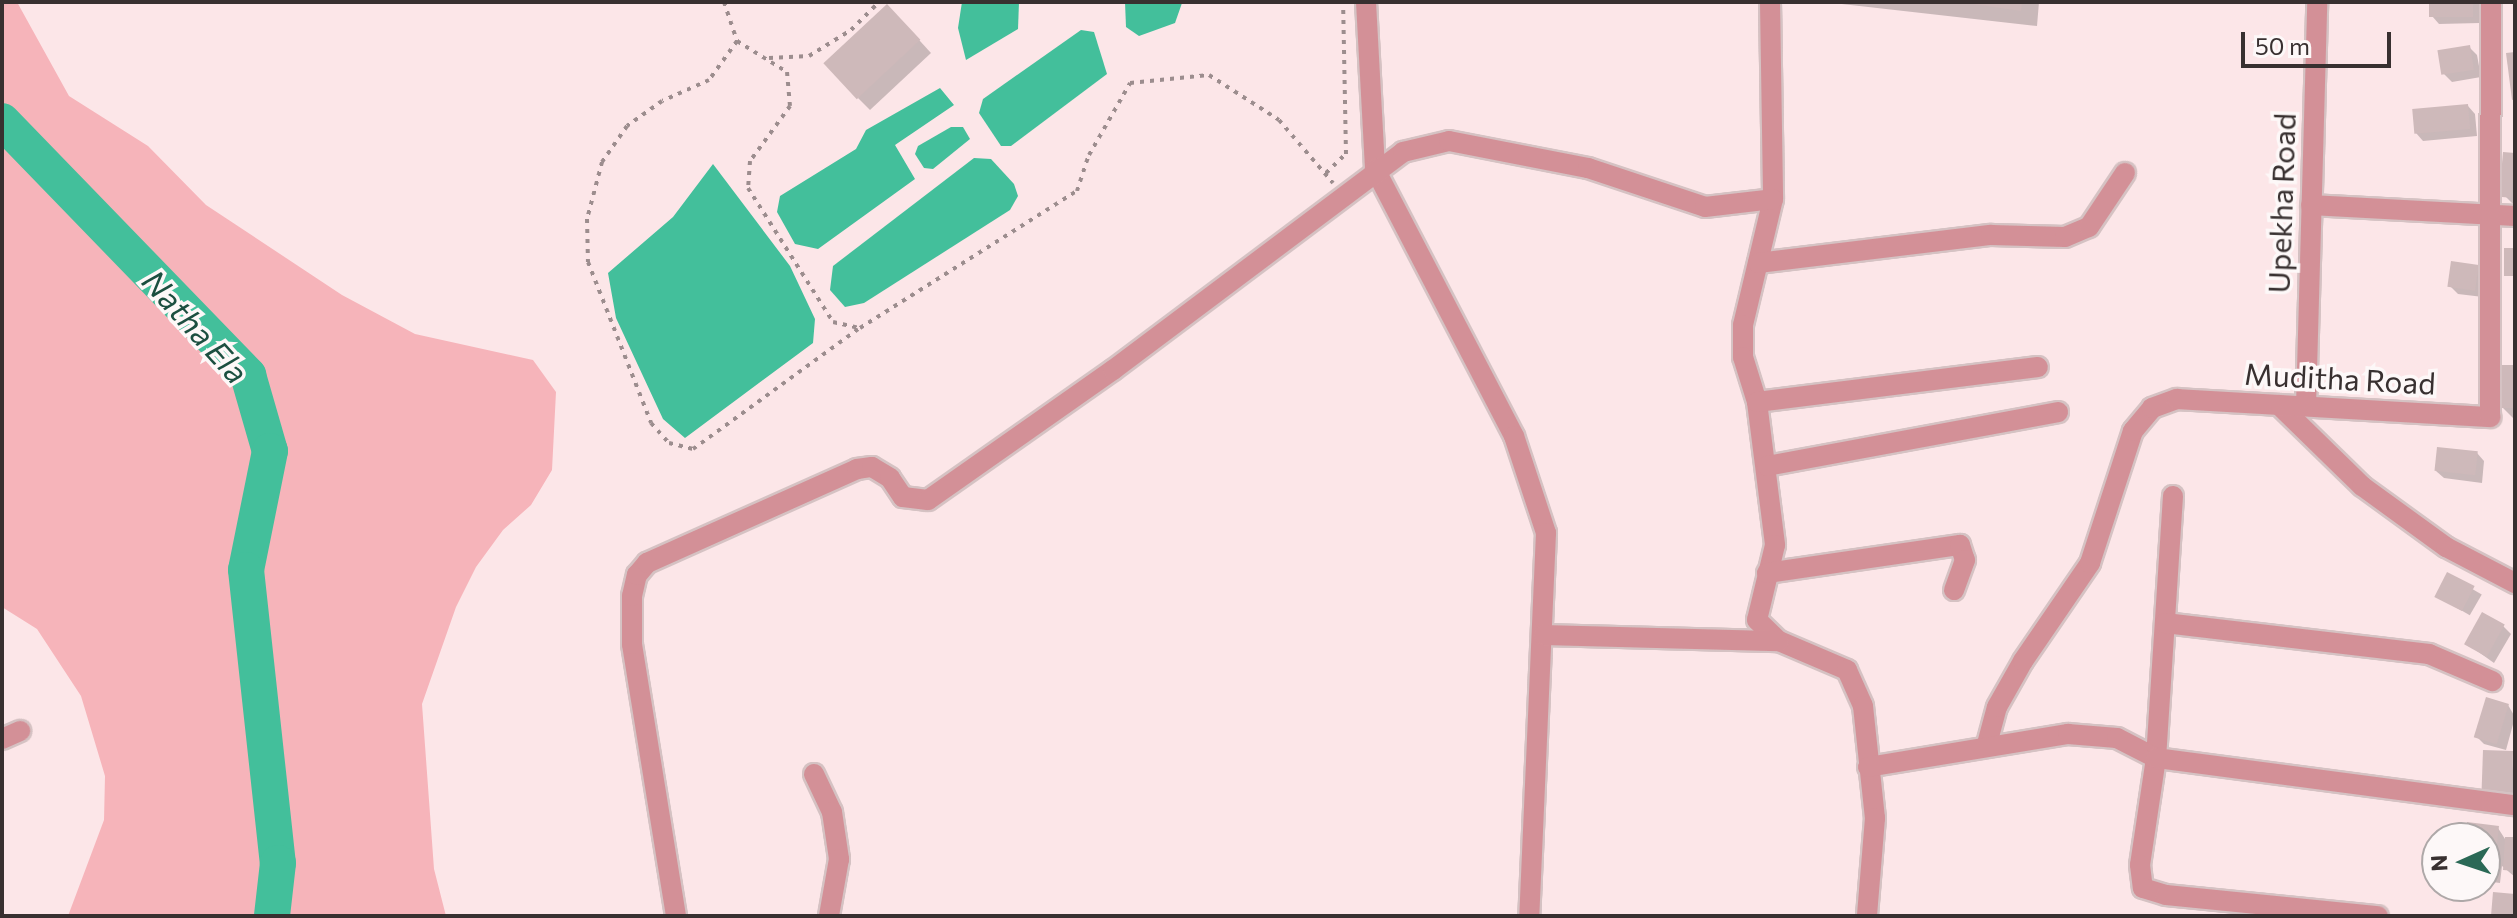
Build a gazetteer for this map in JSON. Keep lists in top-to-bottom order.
{
  "streets": {
    "street": ["Upekha Road", "Muditha Road"]
  },
  "crossings": [
    ["Upekha Road", "Muditha Road"]
  ],
  "water": ["Natha Ela"],
  "scale_bar": "50 m",
  "north": "left"
}
